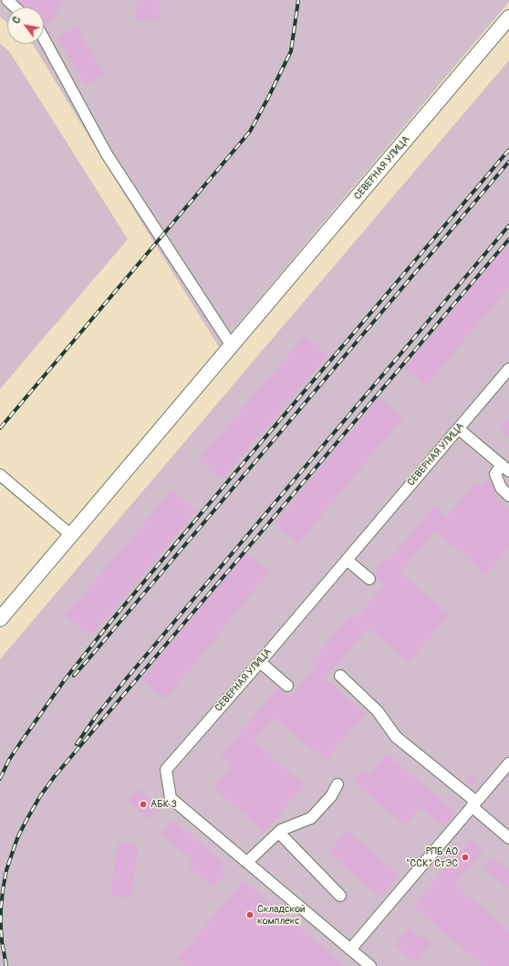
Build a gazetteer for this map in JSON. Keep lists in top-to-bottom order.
{
  "streets": {
    "main road": ["СЕВЕРНАЯ УЛИЦА"]
  },
  "places": ["АБК 3", "РПБ АО \"ССК\" СтЭС", "Складской комплекс"],
  "north": "top left"
}
